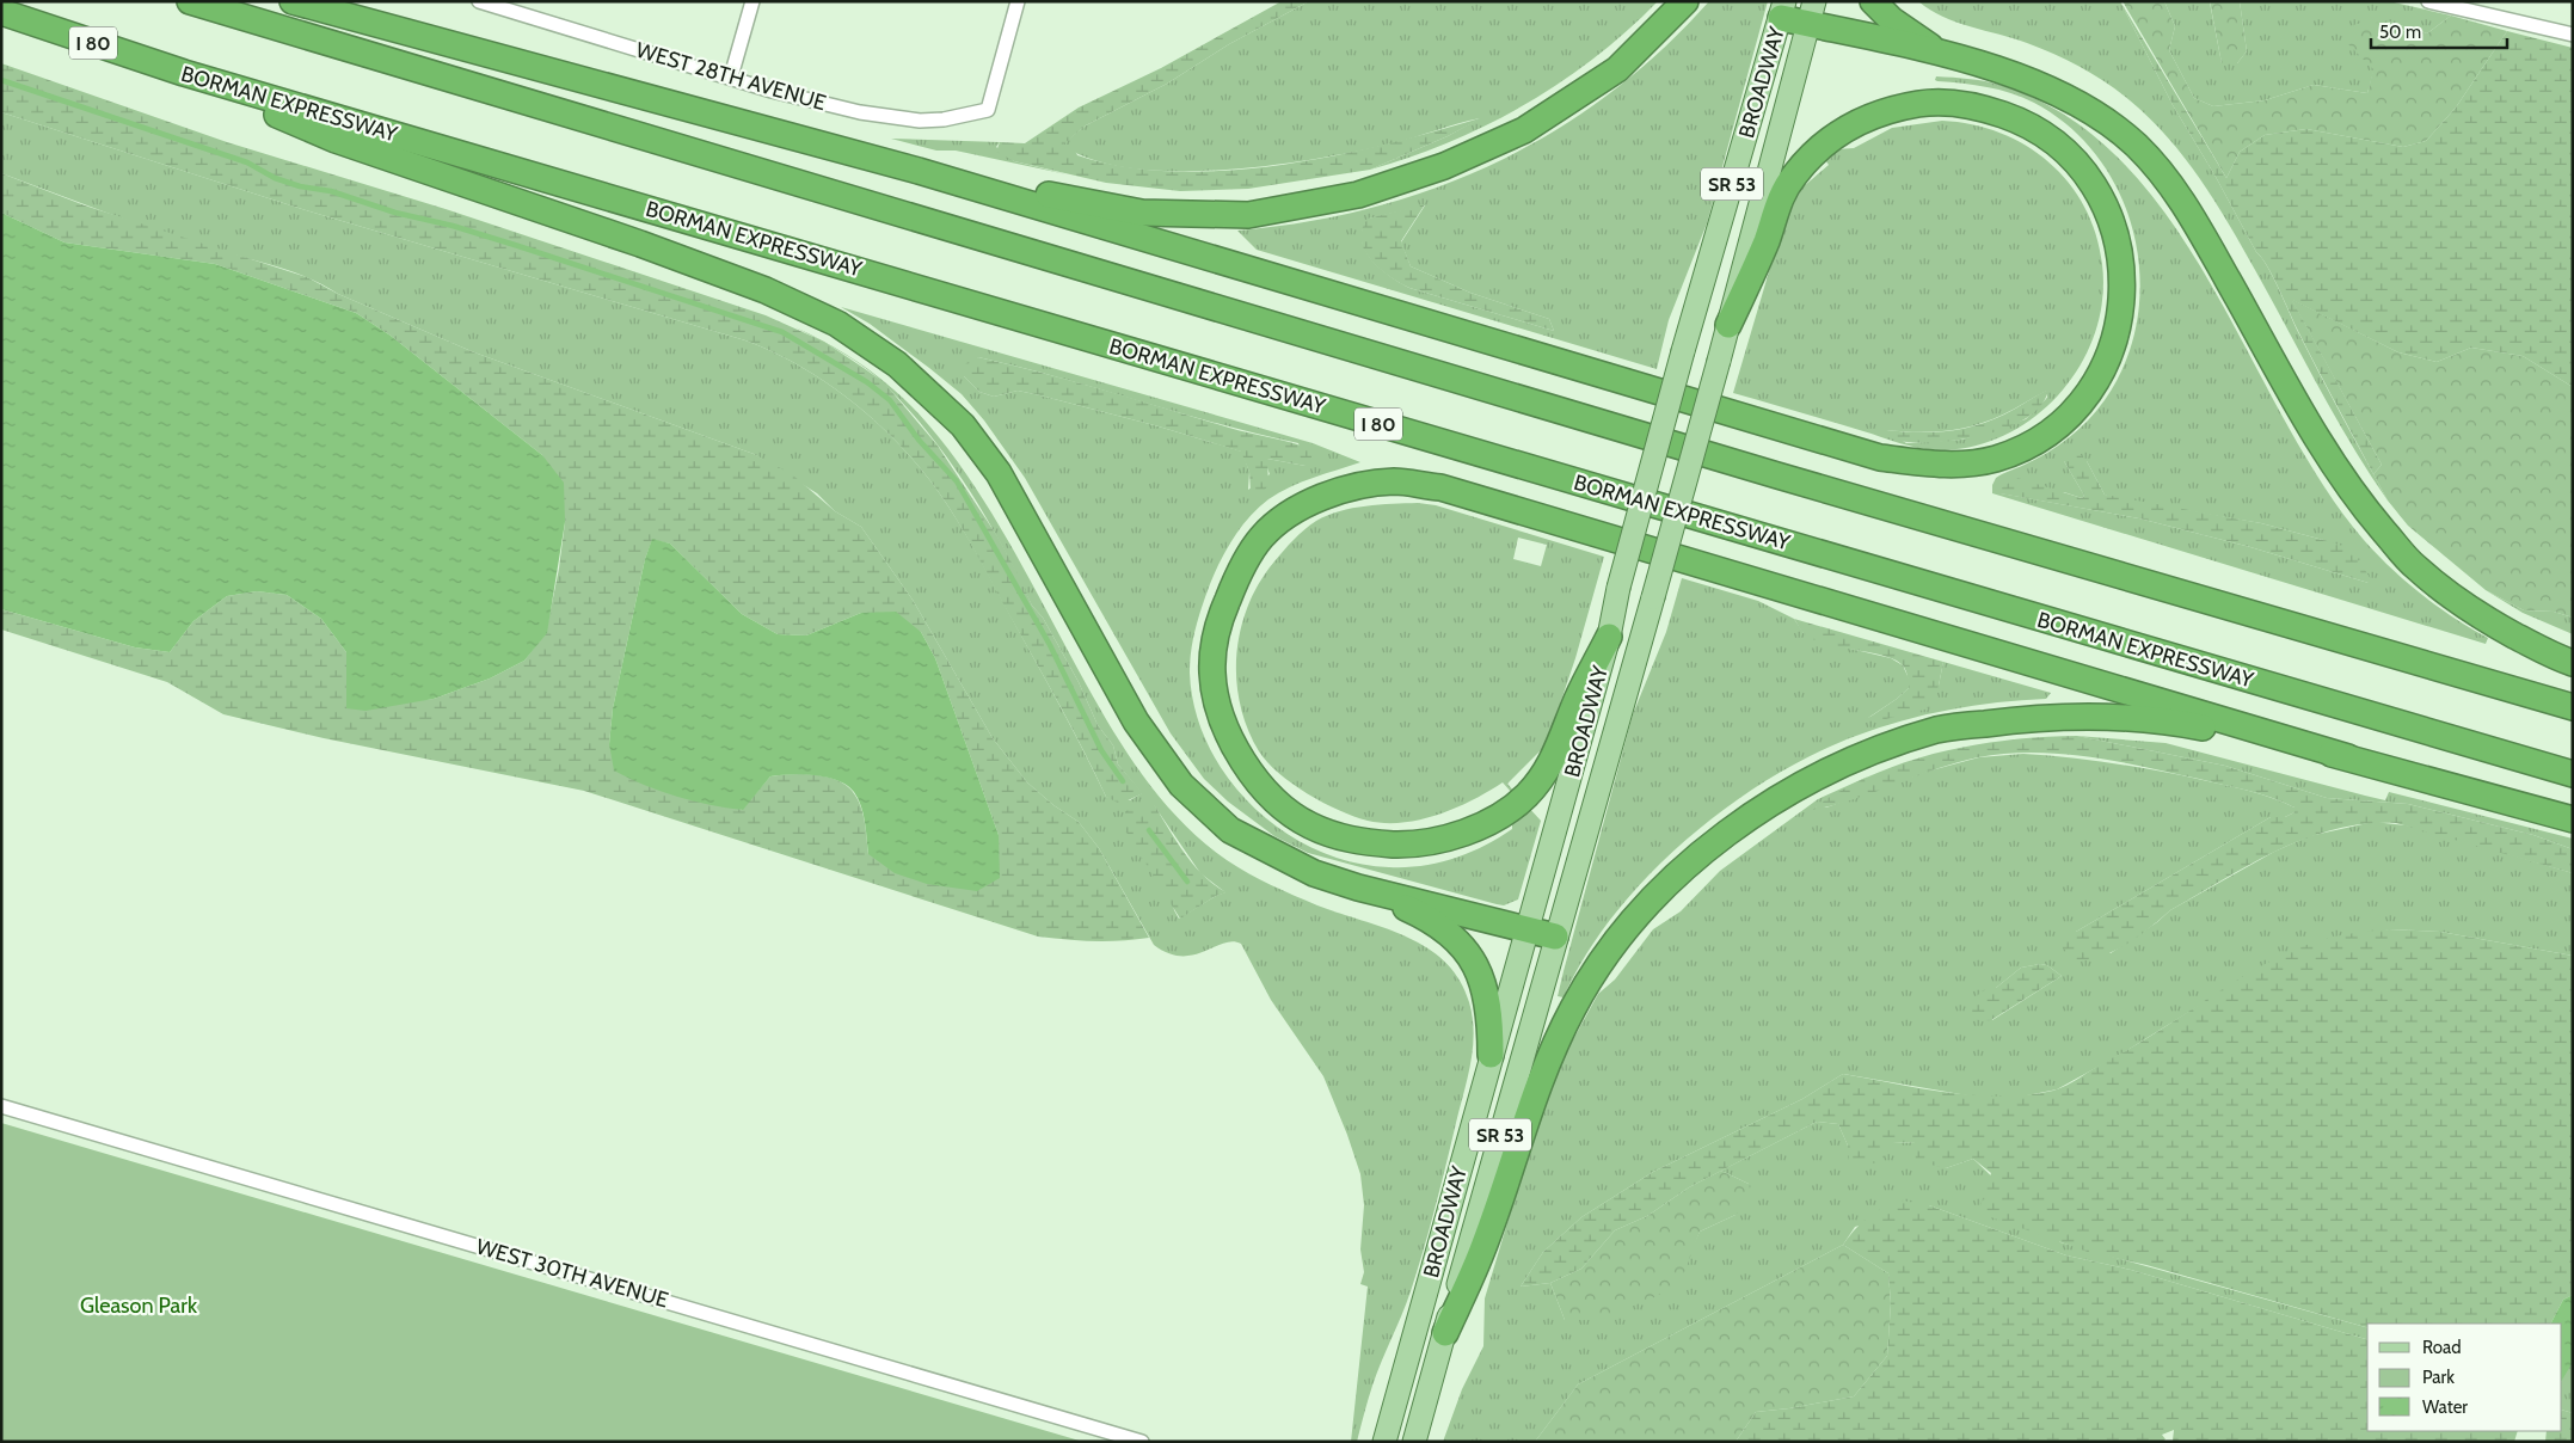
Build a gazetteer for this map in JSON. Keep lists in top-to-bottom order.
{
  "streets": {
    "highway": ["I 80", "BORMAN EXPRESSWAY"],
    "main road": ["BROADWAY", "SR 53"],
    "street": ["WEST 28TH AVENUE", "WEST 30TH AVENUE"]
  },
  "parks": ["Gleason Park"],
  "legend": ["Road", "Park", "Water"],
  "scale_bar": "50 m"
}
